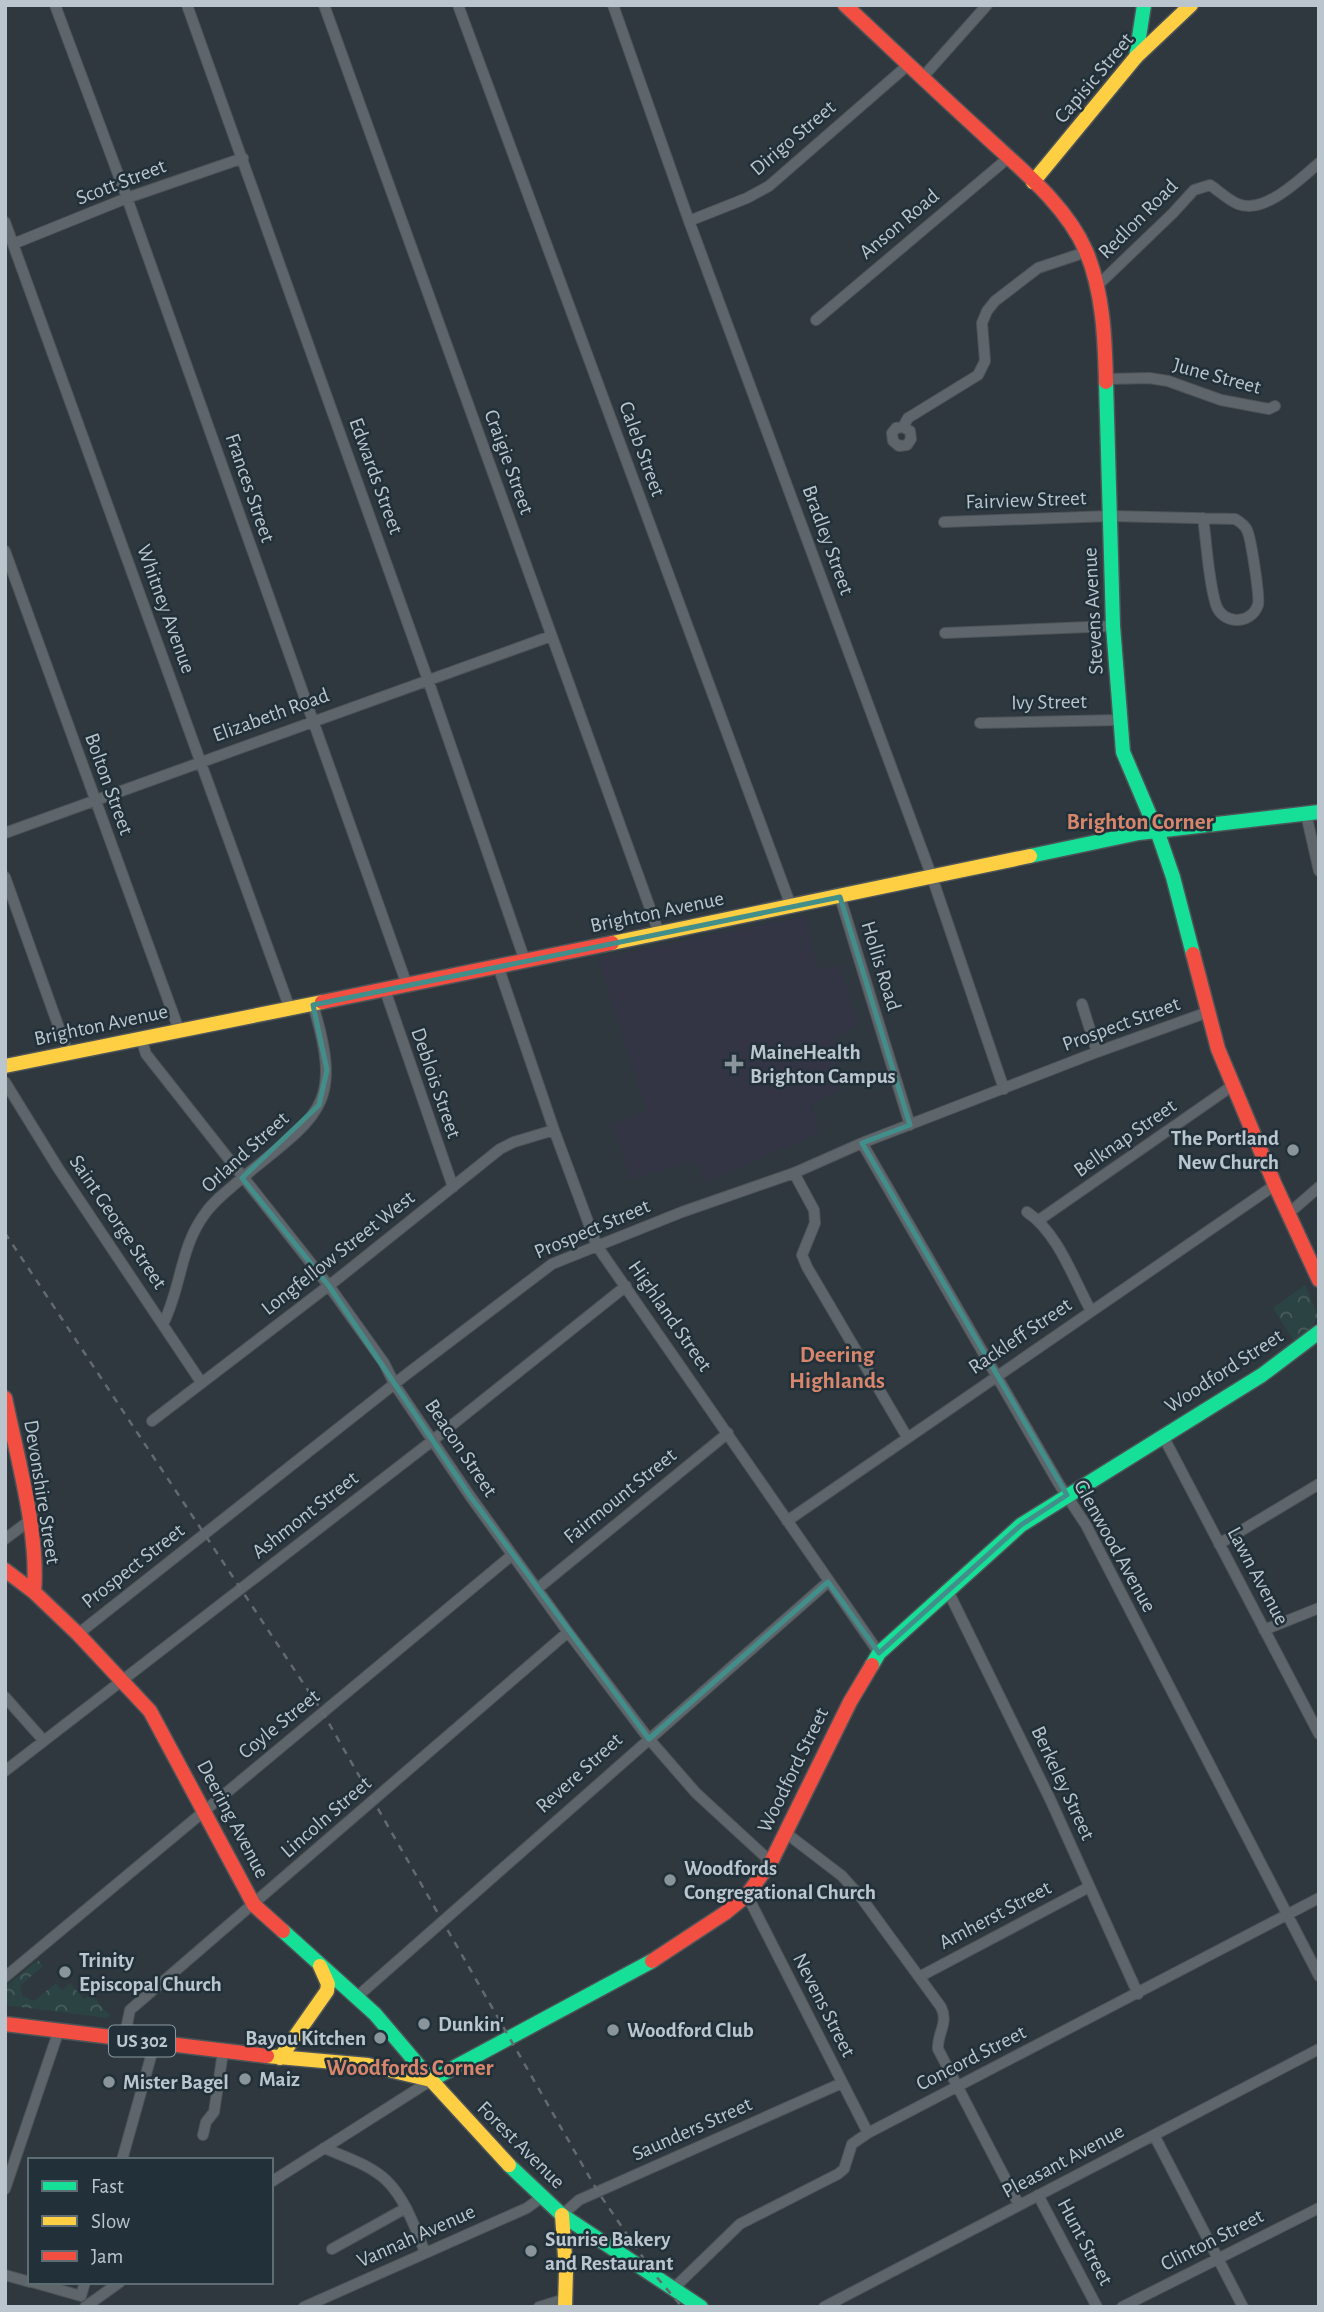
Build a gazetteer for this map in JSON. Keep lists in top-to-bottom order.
{
  "streets": {
    "main road": [
      "Capisic Street",
      "Stevens Avenue",
      "Brighton Avenue",
      "Woodford Street",
      "Devonshire Street",
      "Deering Avenue",
      "US 302",
      "Forest Avenue"
    ],
    "street": [
      "Dirigo Street",
      "Scott Street",
      "Redlon Road",
      "Anson Road",
      "June Street",
      "Caleb Street",
      "Craigie Street",
      "Edwards Street",
      "Frances Street",
      "Fairview Street",
      "Bradley Street",
      "Whitney Avenue",
      "Ivy Street",
      "Elizabeth Road",
      "Bolton Street",
      "Hollis Road",
      "Prospect Street",
      "Deblois Street",
      "Belknap Street",
      "Orland Street",
      "Saint George Street",
      "Longfellow Street West",
      "Highland Street",
      "Rackleff Street",
      "Beacon Street",
      "Fairmount Street",
      "Ashmont Street",
      "Glenwood Avenue",
      "Lawn Avenue",
      "Coyle Street",
      "Revere Street",
      "Berkeley Street",
      "Lincoln Street",
      "Amherst Street",
      "Nevens Street",
      "Concord Street",
      "Saunders Street",
      "Pleasant Avenue",
      "Vannah Avenue",
      "Clinton Street",
      "Hunt Street"
    ]
  },
  "crossings": [
    ["Capisic Street", "Stevens Avenue"],
    ["Dirigo Street", "Bradley Street"],
    ["Dirigo Street", "Stevens Avenue"],
    ["Scott Street", "Edwards Street"],
    ["Scott Street", "Frances Street"],
    ["Scott Street", "Whitney Avenue"],
    ["Redlon Road", "Stevens Avenue"],
    ["Anson Road", "Stevens Avenue"],
    ["June Street", "Stevens Avenue"],
    ["Caleb Street", "Brighton Avenue"],
    ["Craigie Street", "Elizabeth Road"],
    ["Craigie Street", "Brighton Avenue"],
    ["Edwards Street", "Elizabeth Road"],
    ["Edwards Street", "Brighton Avenue"],
    ["Frances Street", "Elizabeth Road"],
    ["Frances Street", "Brighton Avenue"],
    ["Fairview Street", "Stevens Avenue"],
    ["Bradley Street", "Brighton Avenue"],
    ["Bradley Street", "Prospect Street"],
    ["Whitney Avenue", "Elizabeth Road"],
    ["Whitney Avenue", "Brighton Avenue"],
    ["Stevens Avenue", "Ivy Street"],
    ["Stevens Avenue", "Brighton Avenue"],
    ["Stevens Avenue", "Prospect Street"],
    ["Stevens Avenue", "Belknap Street"],
    ["Stevens Avenue", "Rackleff Street"],
    ["Elizabeth Road", "Bolton Street"],
    ["Bolton Street", "Brighton Avenue"],
    ["Brighton Avenue", "Hollis Road"],
    ["Brighton Avenue", "Deblois Street"],
    ["Brighton Avenue", "Orland Street"],
    ["Brighton Avenue", "Highland Street"],
    ["Brighton Avenue", "Beacon Street"],
    ["Hollis Road", "Prospect Street"],
    ["Prospect Street", "Highland Street"],
    ["Prospect Street", "Beacon Street"],
    ["Prospect Street", "Glenwood Avenue"],
    ["Prospect Street", "Deering Avenue"],
    ["Deblois Street", "Longfellow Street West"],
    ["Orland Street", "Saint George Street"],
    ["Orland Street", "Beacon Street"],
    ["Saint George Street", "Longfellow Street West"],
    ["Longfellow Street West", "Highland Street"],
    ["Longfellow Street West", "Beacon Street"],
    ["Highland Street", "Rackleff Street"],
    ["Highland Street", "Woodford Street"],
    ["Highland Street", "Fairmount Street"],
    ["Highland Street", "Ashmont Street"],
    ["Highland Street", "Revere Street"],
    ["Rackleff Street", "Glenwood Avenue"],
    ["Woodford Street", "Beacon Street"],
    ["Woodford Street", "Glenwood Avenue"],
    ["Woodford Street", "Lawn Avenue"],
    ["Woodford Street", "Berkeley Street"],
    ["Woodford Street", "Deering Avenue"],
    ["Woodford Street", "Nevens Street"],
    ["Woodford Street", "US 302"],
    ["Woodford Street", "Forest Avenue"],
    ["Beacon Street", "Fairmount Street"],
    ["Beacon Street", "Ashmont Street"],
    ["Beacon Street", "Coyle Street"],
    ["Beacon Street", "Revere Street"],
    ["Beacon Street", "Lincoln Street"],
    ["Devonshire Street", "Deering Avenue"],
    ["Ashmont Street", "Deering Avenue"],
    ["Glenwood Avenue", "Concord Street"],
    ["Coyle Street", "Deering Avenue"],
    ["Revere Street", "Deering Avenue"],
    ["Berkeley Street", "Amherst Street"],
    ["Berkeley Street", "Concord Street"],
    ["Lincoln Street", "Deering Avenue"],
    ["Lincoln Street", "US 302"],
    ["Deering Avenue", "US 302"],
    ["Deering Avenue", "Forest Avenue"],
    ["Nevens Street", "Concord Street"],
    ["Nevens Street", "Saunders Street"],
    ["US 302", "Forest Avenue"],
    ["Concord Street", "Forest Avenue"],
    ["Saunders Street", "Forest Avenue"],
    ["Forest Avenue", "Vannah Avenue"],
    ["Pleasant Avenue", "Hunt Street"]
  ],
  "districts": ["Brighton Corner", "Deering Highlands", "Woodfords Corner"],
  "places": {
    "health": ["MaineHealth Brighton Campus"],
    "other": [
      "The Portland New Church",
      "Woodfords Congregational Church",
      "Trinity Episcopal Church",
      "Dunkin'",
      "Woodford Club",
      "Bayou Kitchen",
      "Maiz",
      "Mister Bagel",
      "Sunrise Bakery and Restaurant"
    ]
  },
  "legend": ["Fast", "Slow", "Jam"]
}
